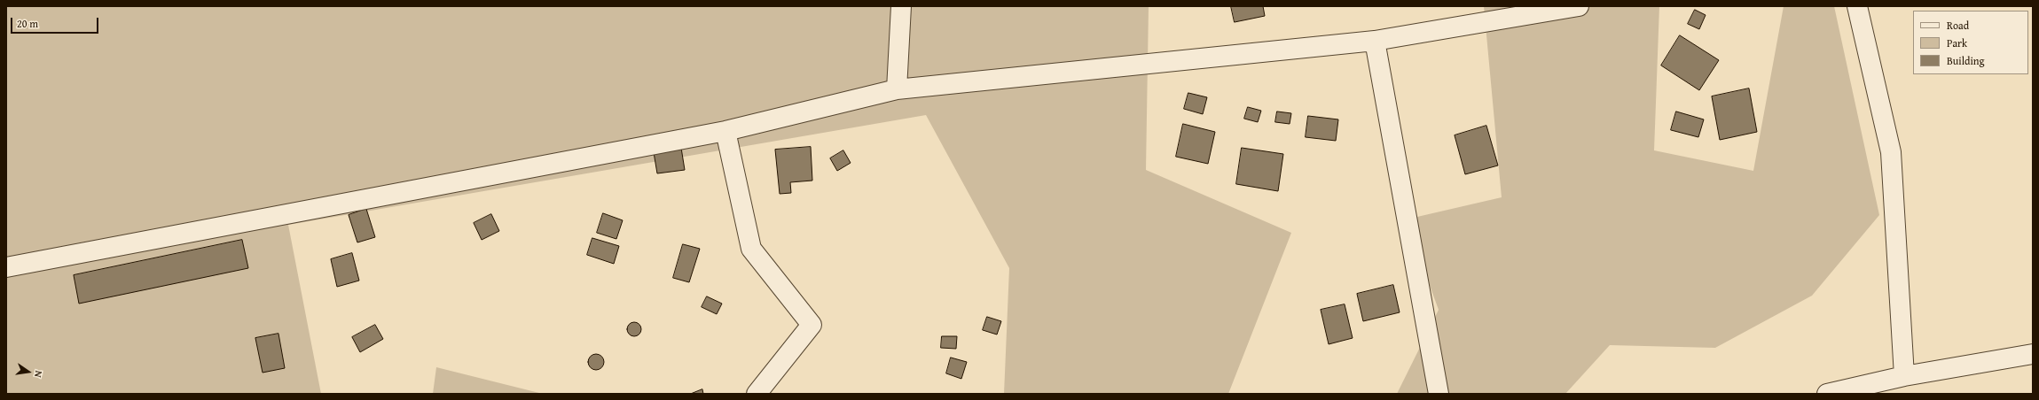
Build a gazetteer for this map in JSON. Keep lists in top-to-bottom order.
{
  "legend": ["Road", "Park", "Building"],
  "scale_bar": "20 m",
  "north": "right"
}
